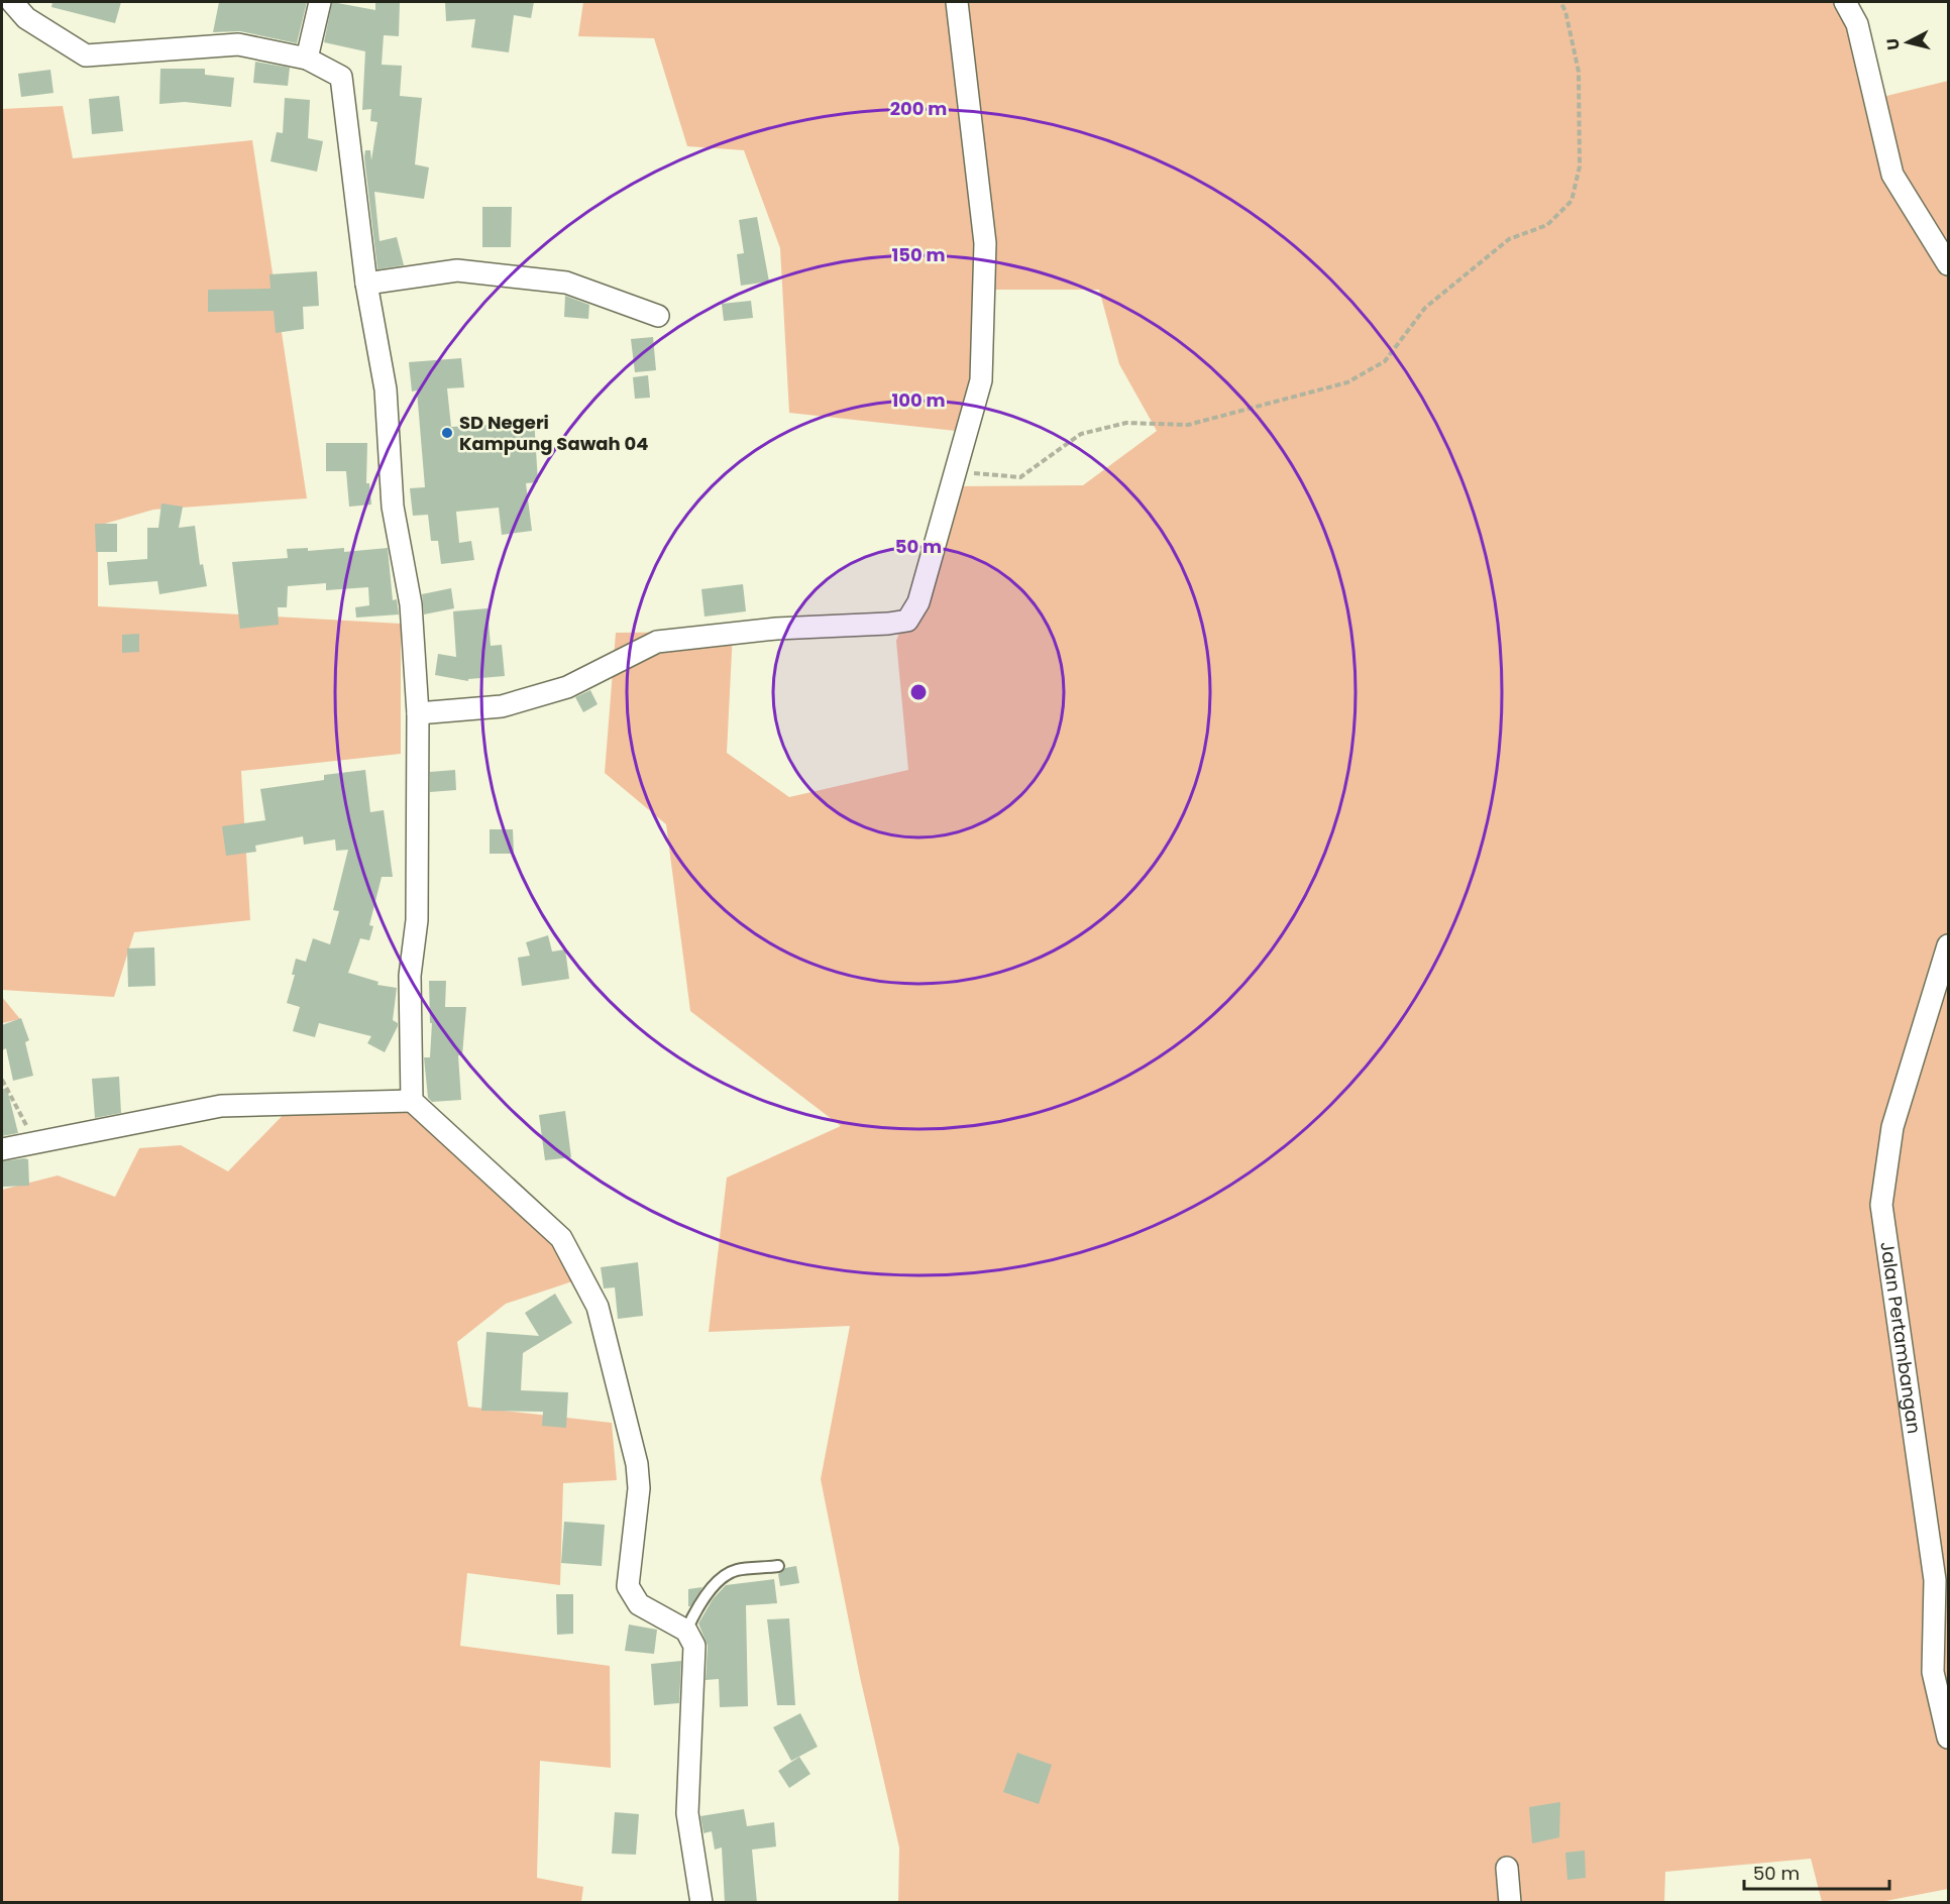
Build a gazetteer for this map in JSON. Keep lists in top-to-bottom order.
{
  "streets": {
    "street": ["Jalan Pertambangan"]
  },
  "places": ["SD Negeri Kampung Sawah 04"],
  "scale_bar": "50 m",
  "north": "left",
  "rings": [
    "200 m",
    "150 m",
    "100 m",
    "50 m"
  ]
}
